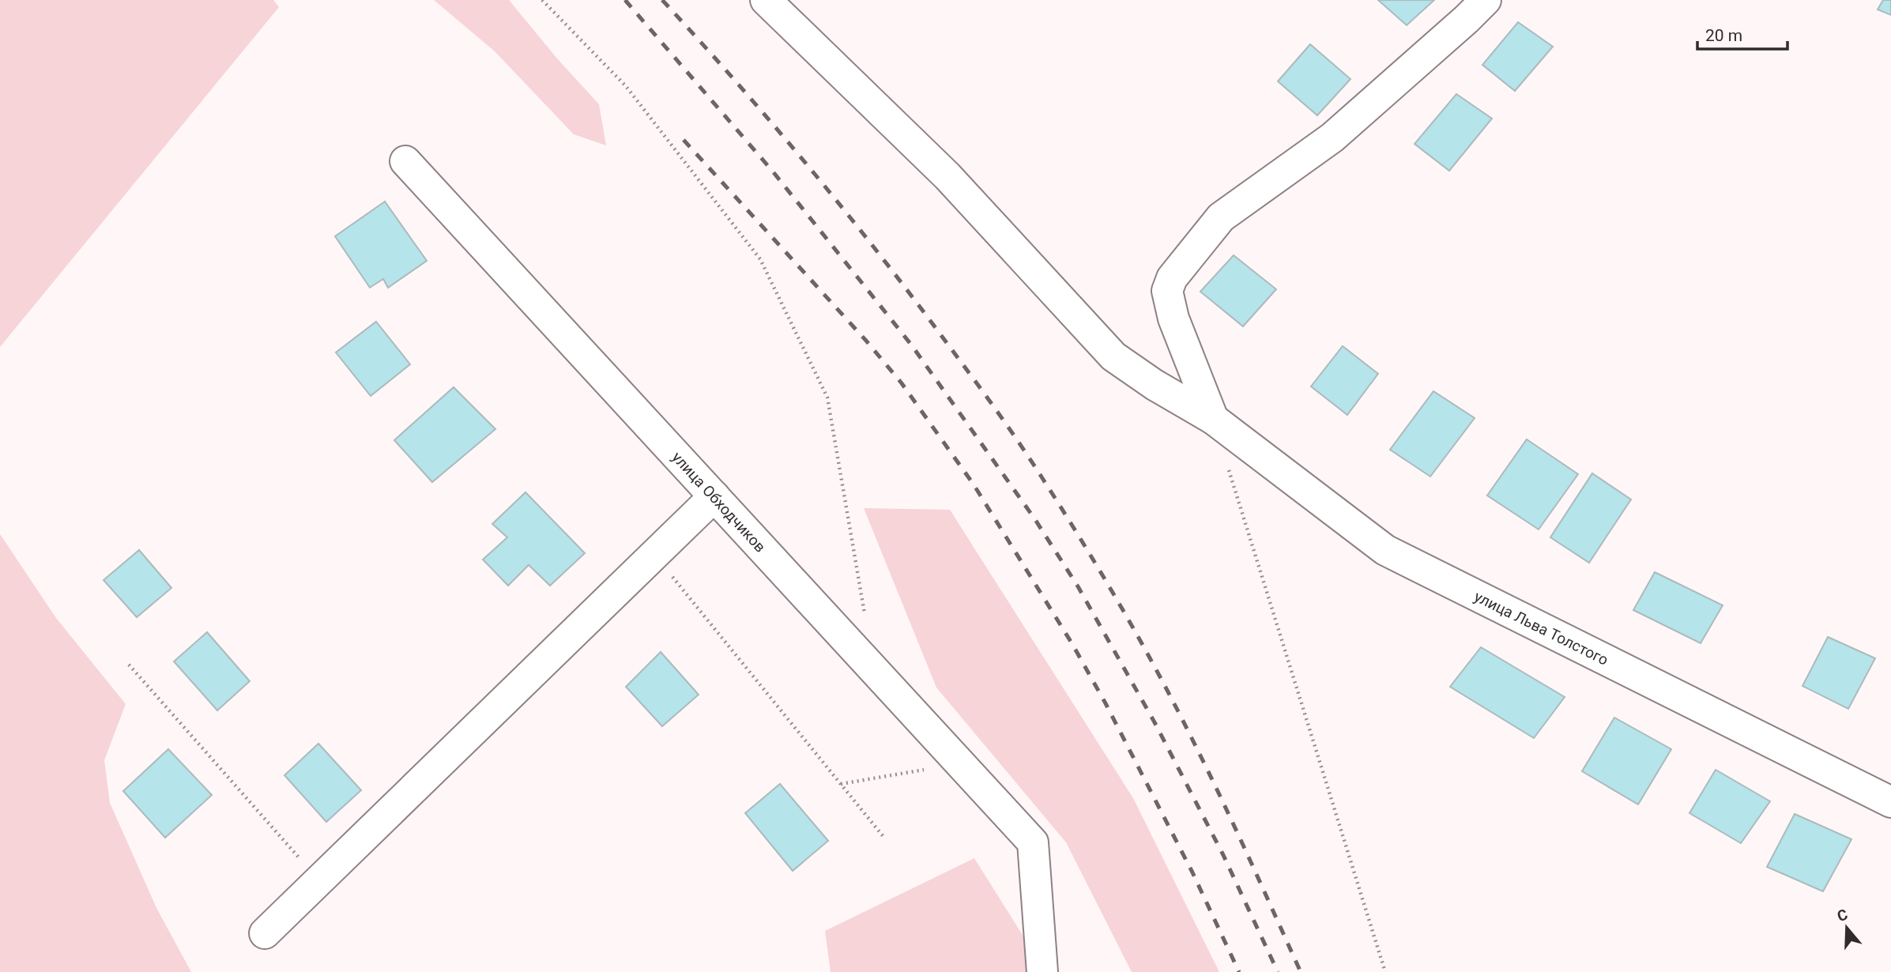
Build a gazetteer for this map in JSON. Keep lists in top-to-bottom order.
{
  "streets": {
    "street": ["улица Обходчиков", "улица Льва Толстого"]
  },
  "scale_bar": "20 m",
  "north": "top"
}
